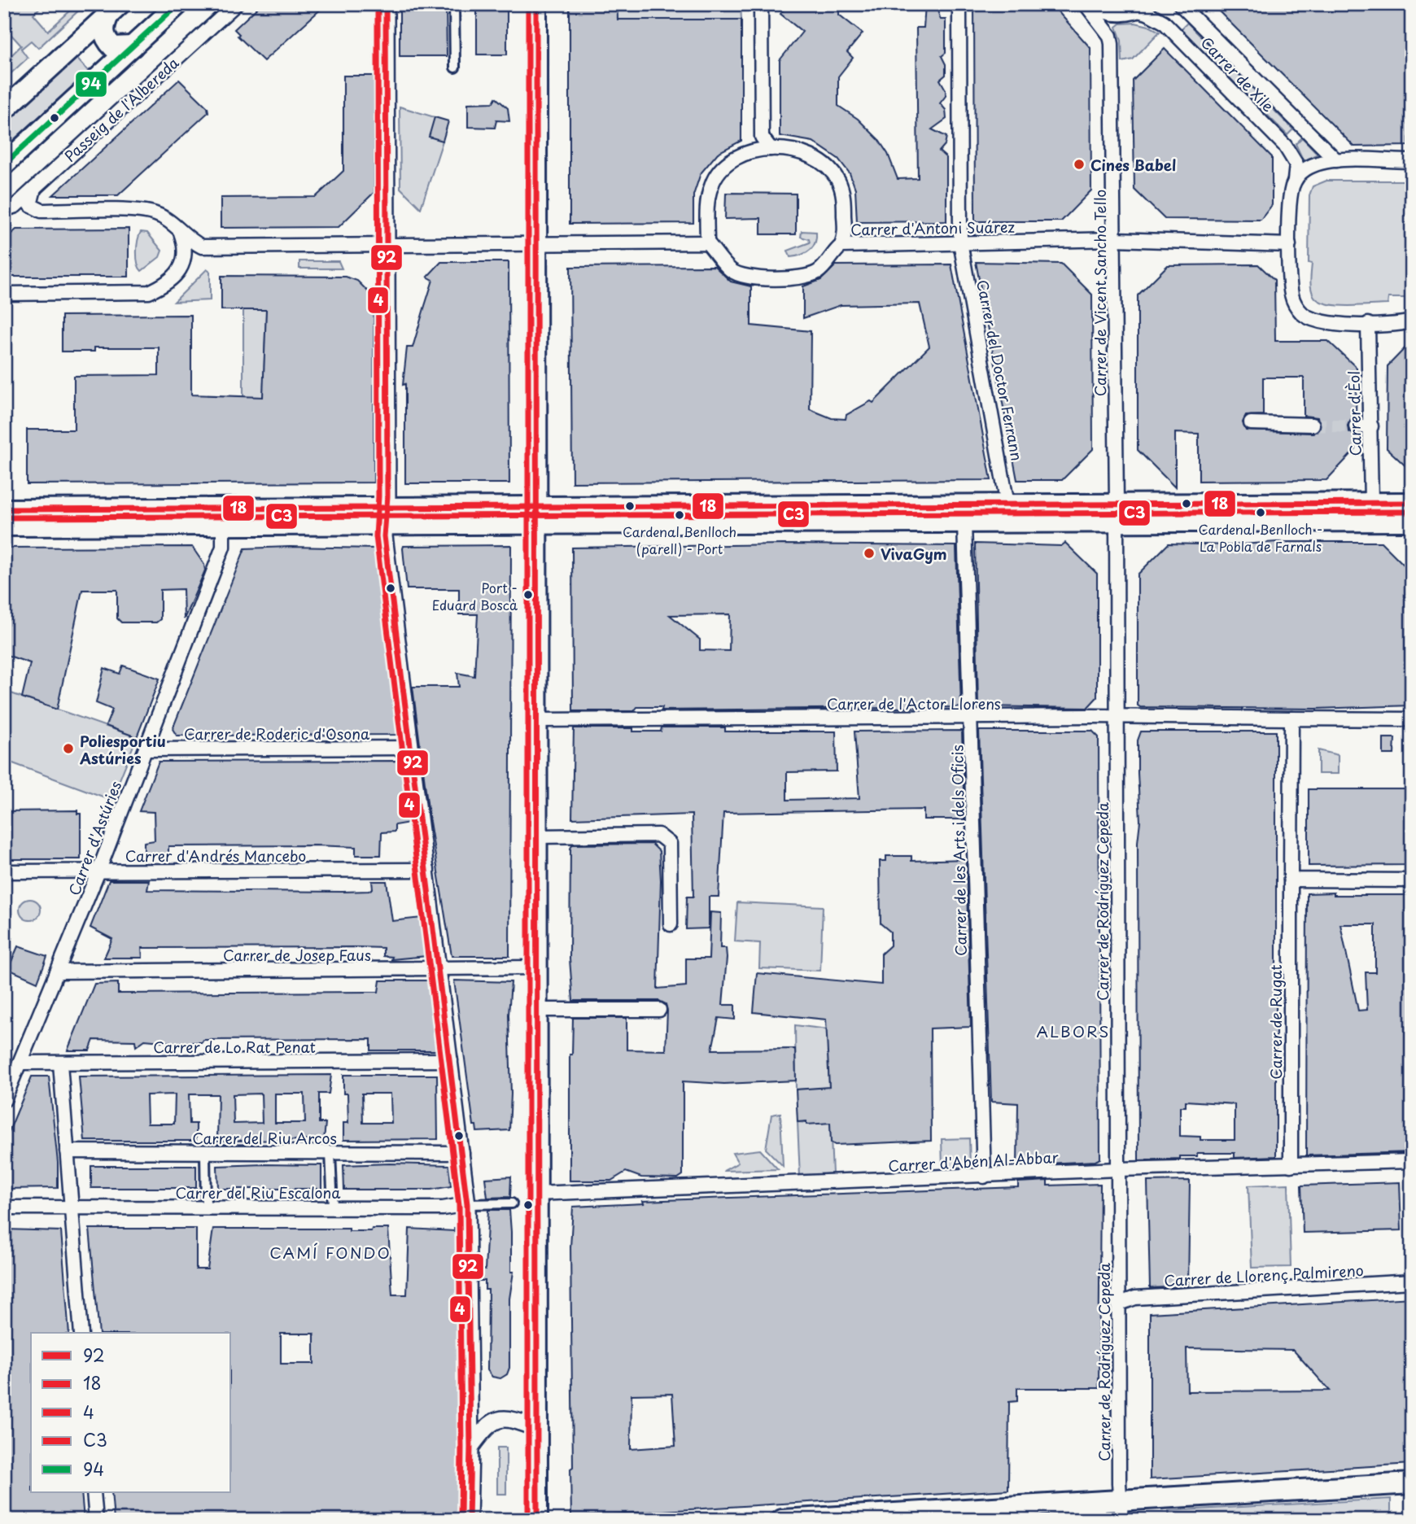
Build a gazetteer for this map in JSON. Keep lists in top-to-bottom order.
{
  "streets": {
    "street": [
      "Carrer de Xile",
      "Passeig de l'Albereda",
      "Carrer d'Antoni Suárez",
      "Carrer de Vicent Sancho Tello",
      "Carrer del Doctor Ferrann",
      "Carrer d'Èol",
      "Carrer de l'Actor Llorens",
      "Carrer de Roderic d'Osona",
      "Carrer d'Astúries",
      "Carrer de les Arts i dels Oficis",
      "Carrer d'Andrés Mancebo",
      "Carrer de Rodríguez Cepeda",
      "Carrer de Josep Faus",
      "Carrer de Rugat",
      "Carrer de Lo Rat Penat",
      "Carrer del Riu Arcos",
      "Carrer d'Abén Al-Abbar",
      "Carrer del Riu Escalona",
      "Carrer de Llorenç Palmireno"
    ]
  },
  "crossings": [
    ["Carrer d'Antoni Suárez", "Carrer de Vicent Sancho Tello"],
    ["Carrer d'Antoni Suárez", "Carrer del Doctor Ferrann"],
    ["Carrer de Vicent Sancho Tello", "Carrer de Rodríguez Cepeda"],
    ["Carrer de l'Actor Llorens", "Carrer de les Arts i dels Oficis"],
    ["Carrer de l'Actor Llorens", "Carrer de Rodríguez Cepeda"],
    ["Carrer de l'Actor Llorens", "Carrer de Rugat"],
    ["Carrer de Roderic d'Osona", "Carrer d'Astúries"],
    ["Carrer d'Astúries", "Carrer d'Andrés Mancebo"],
    ["Carrer d'Astúries", "Carrer de Josep Faus"],
    ["Carrer d'Astúries", "Carrer de Lo Rat Penat"],
    ["Carrer de les Arts i dels Oficis", "Carrer d'Abén Al-Abbar"],
    ["Carrer de Rodríguez Cepeda", "Carrer d'Abén Al-Abbar"],
    ["Carrer de Rodríguez Cepeda", "Carrer de Llorenç Palmireno"],
    ["Carrer de Rugat", "Carrer d'Abén Al-Abbar"]
  ],
  "districts": ["ALBORS", "CAMÍ FONDO"],
  "places": [
    "Cines Babel",
    "Cardenal Benlloch - La Pobla de Farnals",
    "Cardenal Benlloch (parell) - Port",
    "VivaGym",
    "Port - Eduard Boscà",
    "Poliesportiu Astúries"
  ],
  "lines": [
    "transit line 92",
    "transit line 4",
    "transit line 94",
    "transit line 18",
    "transit line C3"
  ],
  "legend": [
    "92",
    "18",
    "4",
    "C3",
    "94"
  ]
}
